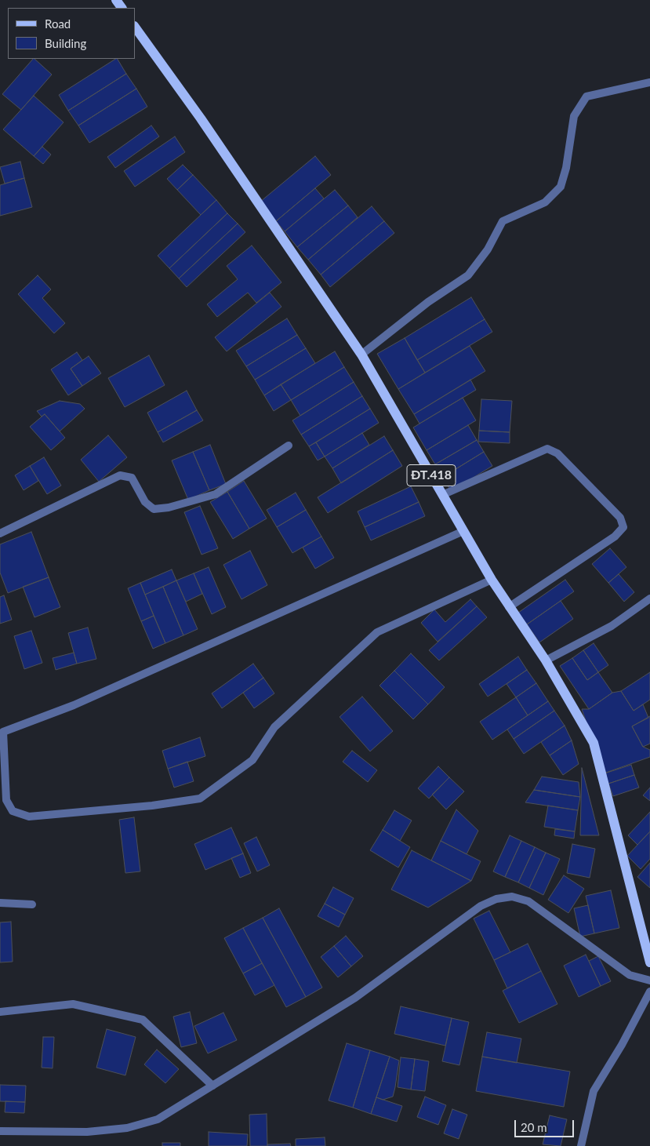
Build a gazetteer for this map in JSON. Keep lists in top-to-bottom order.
{
  "streets": {
    "main road": ["ĐT.418"]
  },
  "legend": ["Road", "Building"],
  "scale_bar": "20 m"
}
